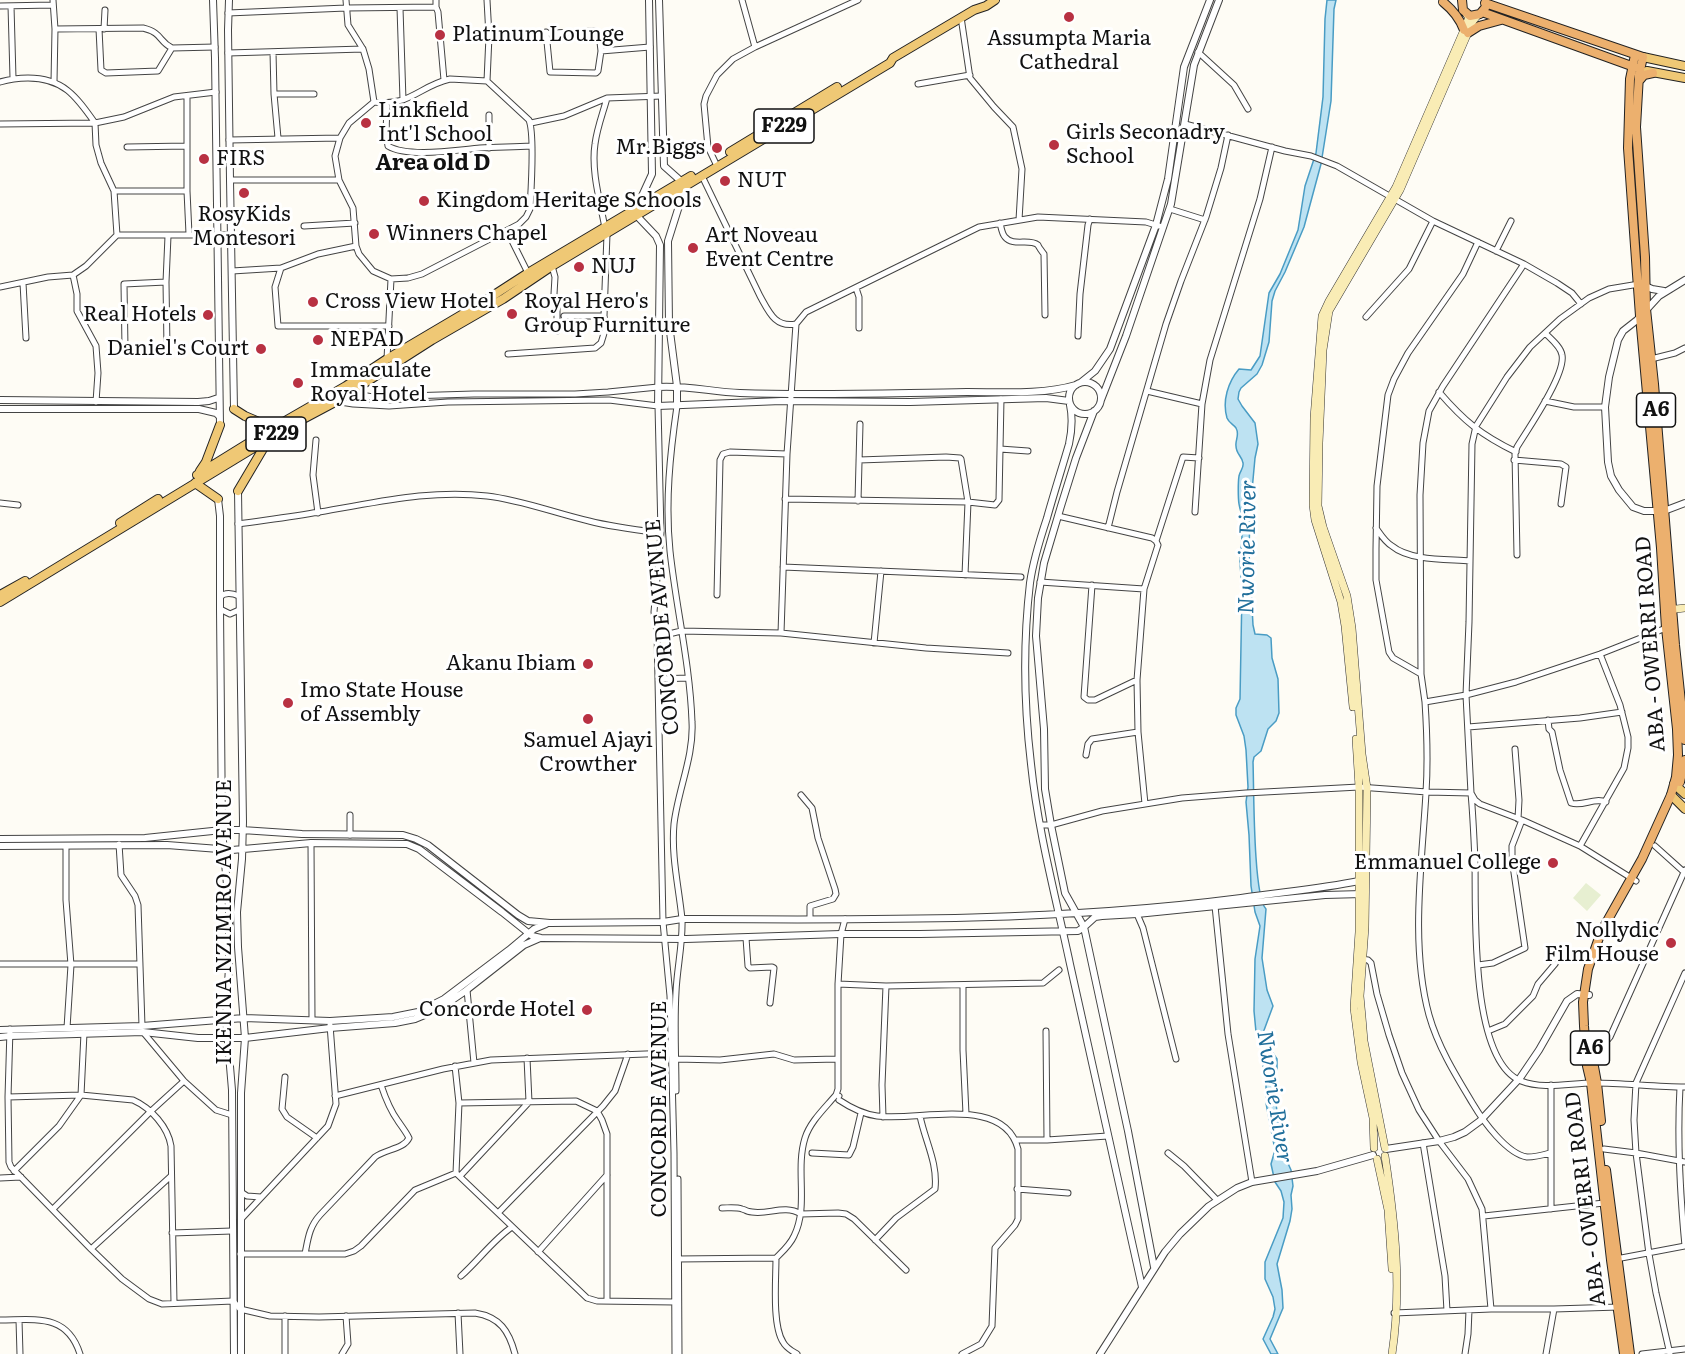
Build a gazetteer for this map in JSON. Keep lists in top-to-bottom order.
{
  "streets": {
    "highway": ["A6", "ABA - OWERRI ROAD"],
    "main road": ["F229"],
    "street": ["CONCORDE AVENUE", "IKENNA NZIMIRO AVENUE"]
  },
  "crossings": [
    ["F229", "CONCORDE AVENUE"],
    ["A6", "ABA - OWERRI ROAD"]
  ],
  "districts": ["Area old D"],
  "water": ["Nworie River"],
  "places": [
    "Assumpta Maria Cathedral",
    "Platinum Lounge",
    "Linkfield Int'l School",
    "Girls Seconadry School",
    "Mr.Biggs",
    "FIRS",
    "NUT",
    "RosyKids Montesori",
    "Kingdom Heritage Schools",
    "Winners Chapel",
    "Art Noveau Event Centre",
    "NUJ",
    "Cross View Hotel",
    "Royal Hero's Group Furniture",
    "Real Hotels",
    "NEPAD",
    "Daniel's Court",
    "Immaculate Royal Hotel",
    "Akanu Ibiam",
    "Imo State House of Assembly",
    "Samuel Ajayi Crowther",
    "Emmanuel College",
    "Nollydic Film House",
    "Concorde Hotel"
  ]
}
